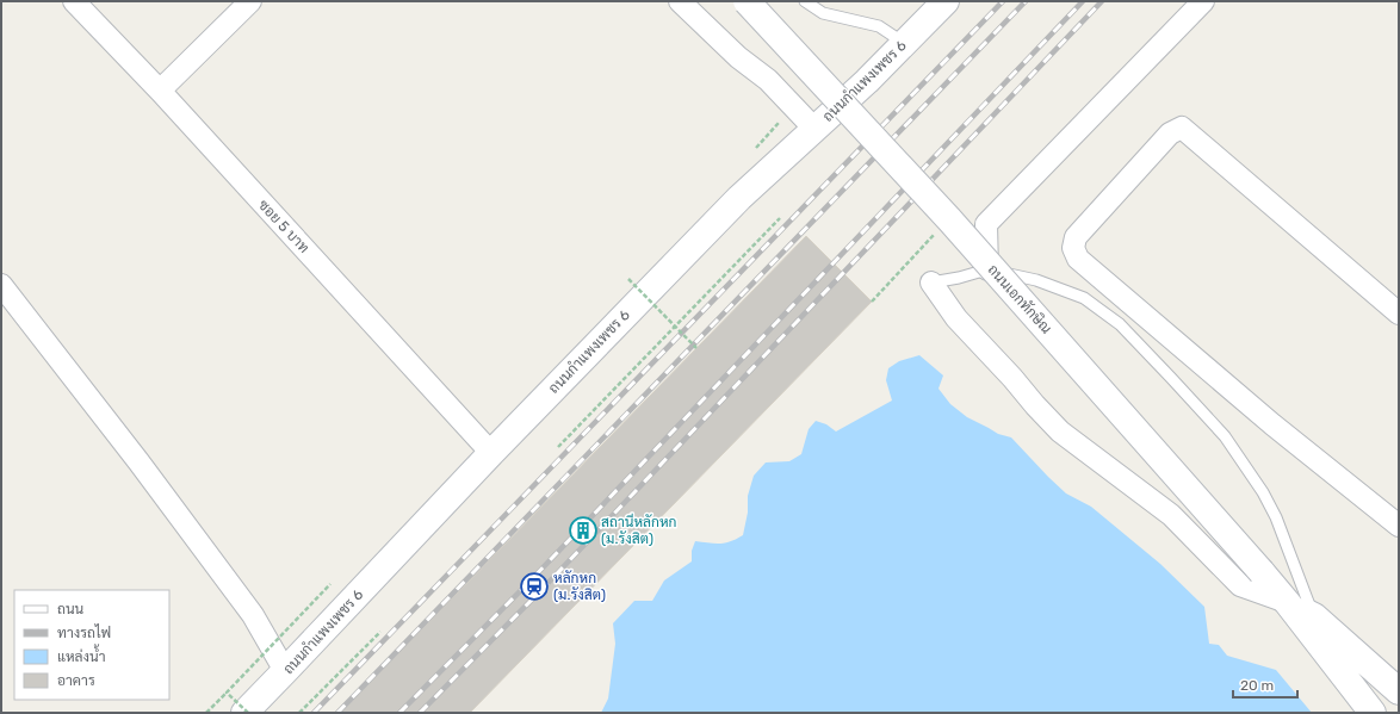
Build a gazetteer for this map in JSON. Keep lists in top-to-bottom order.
{
  "streets": {
    "street": ["ถนนกำแพงเพชร 6", "ซอย 5 บาท", "ถนนเอกทักษิณ"]
  },
  "crossings": [
    ["ถนนกำแพงเพชร 6", "ซอย 5 บาท"]
  ],
  "places": {
    "building": ["สถานีหลักหก (ม.รังสิต)"],
    "station": ["หลักหก (ม.รังสิต)"]
  },
  "legend": [
    "ถนน",
    "ทางรถไฟ",
    "แหล่งน้ำ",
    "อาคาร"
  ],
  "scale_bar": "20 m"
}
